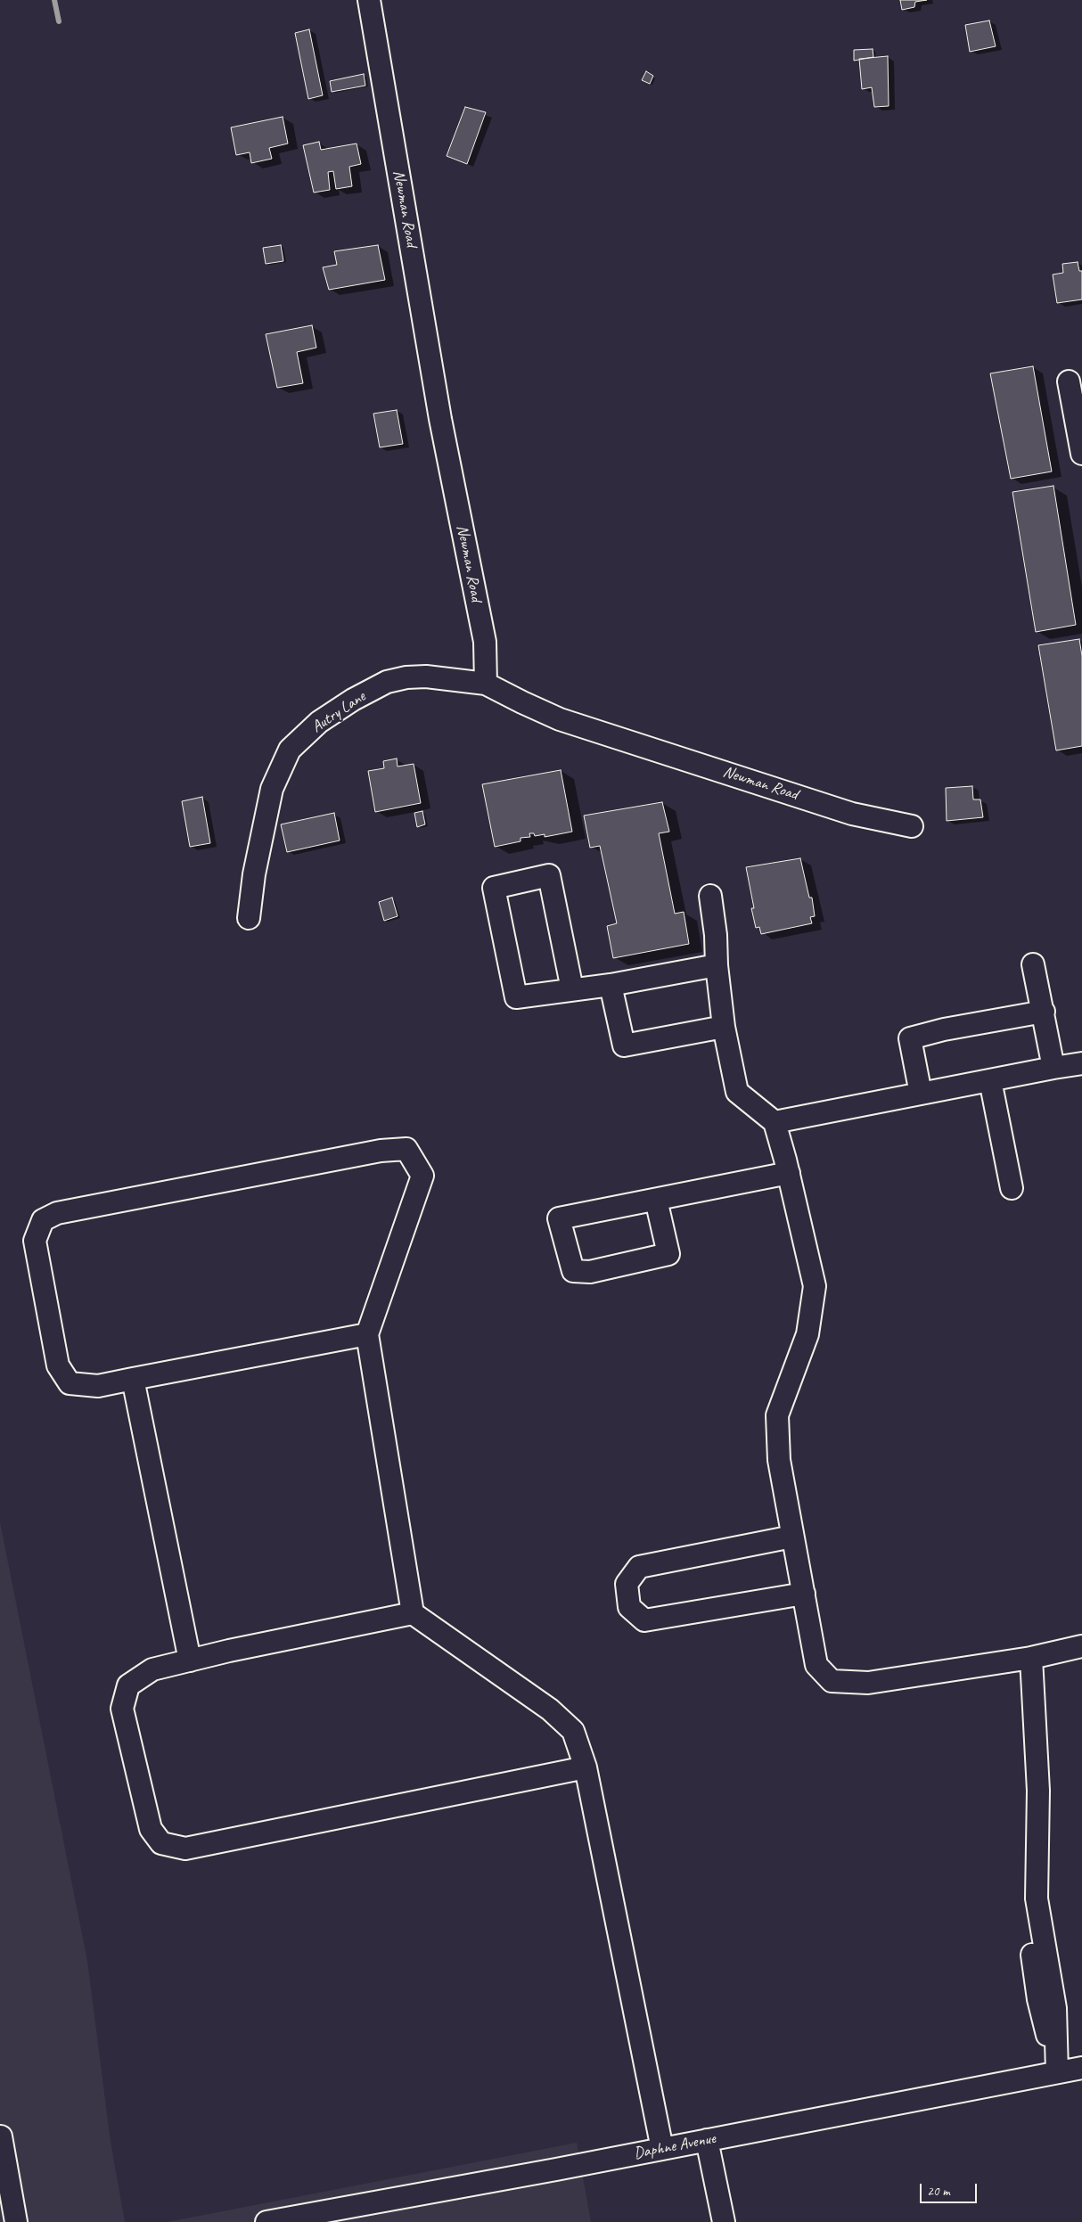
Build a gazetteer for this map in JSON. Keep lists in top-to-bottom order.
{
  "streets": {
    "street": ["Newman Road", "Autry Lane", "Daphne Avenue"]
  },
  "crossings": [
    ["Newman Road", "Autry Lane"]
  ],
  "scale_bar": "20 m"
}
